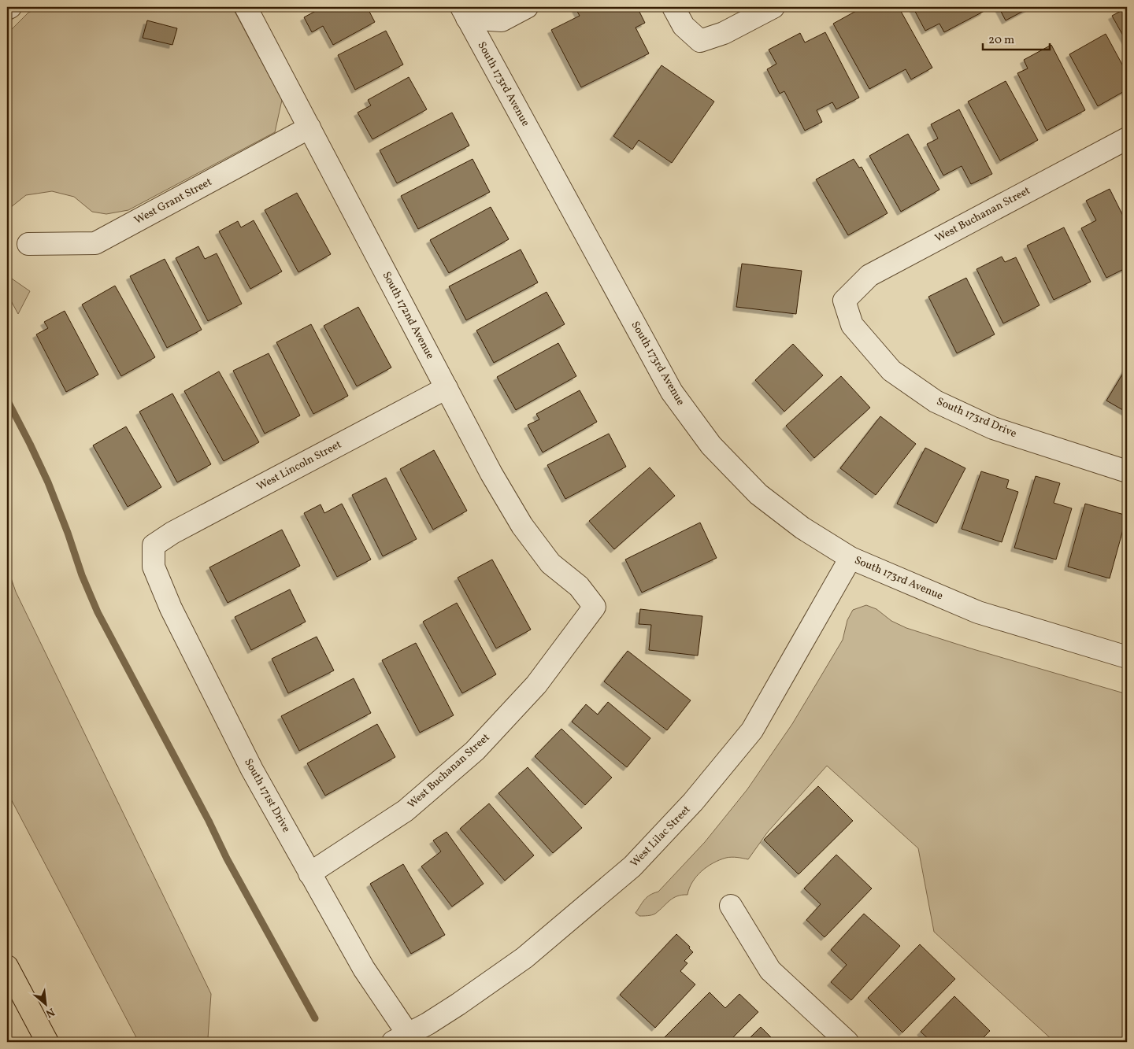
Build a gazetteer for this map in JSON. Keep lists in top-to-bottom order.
{
  "streets": {
    "street": [
      "South 173rd Avenue",
      "West Grant Street",
      "West Buchanan Street",
      "South 172nd Avenue",
      "South 173rd Drive",
      "West Lincoln Street",
      "South 171st Drive",
      "West Lilac Street"
    ]
  },
  "crossings": [
    ["South 173rd Avenue", "West Lilac Street"],
    ["West Grant Street", "South 172nd Avenue"],
    ["West Buchanan Street", "South 172nd Avenue"],
    ["West Buchanan Street", "South 173rd Drive"],
    ["West Buchanan Street", "South 171st Drive"],
    ["South 172nd Avenue", "West Lincoln Street"],
    ["West Lincoln Street", "South 171st Drive"],
    ["South 171st Drive", "West Lilac Street"]
  ],
  "scale_bar": "20 m",
  "north": "bottom right"
}
